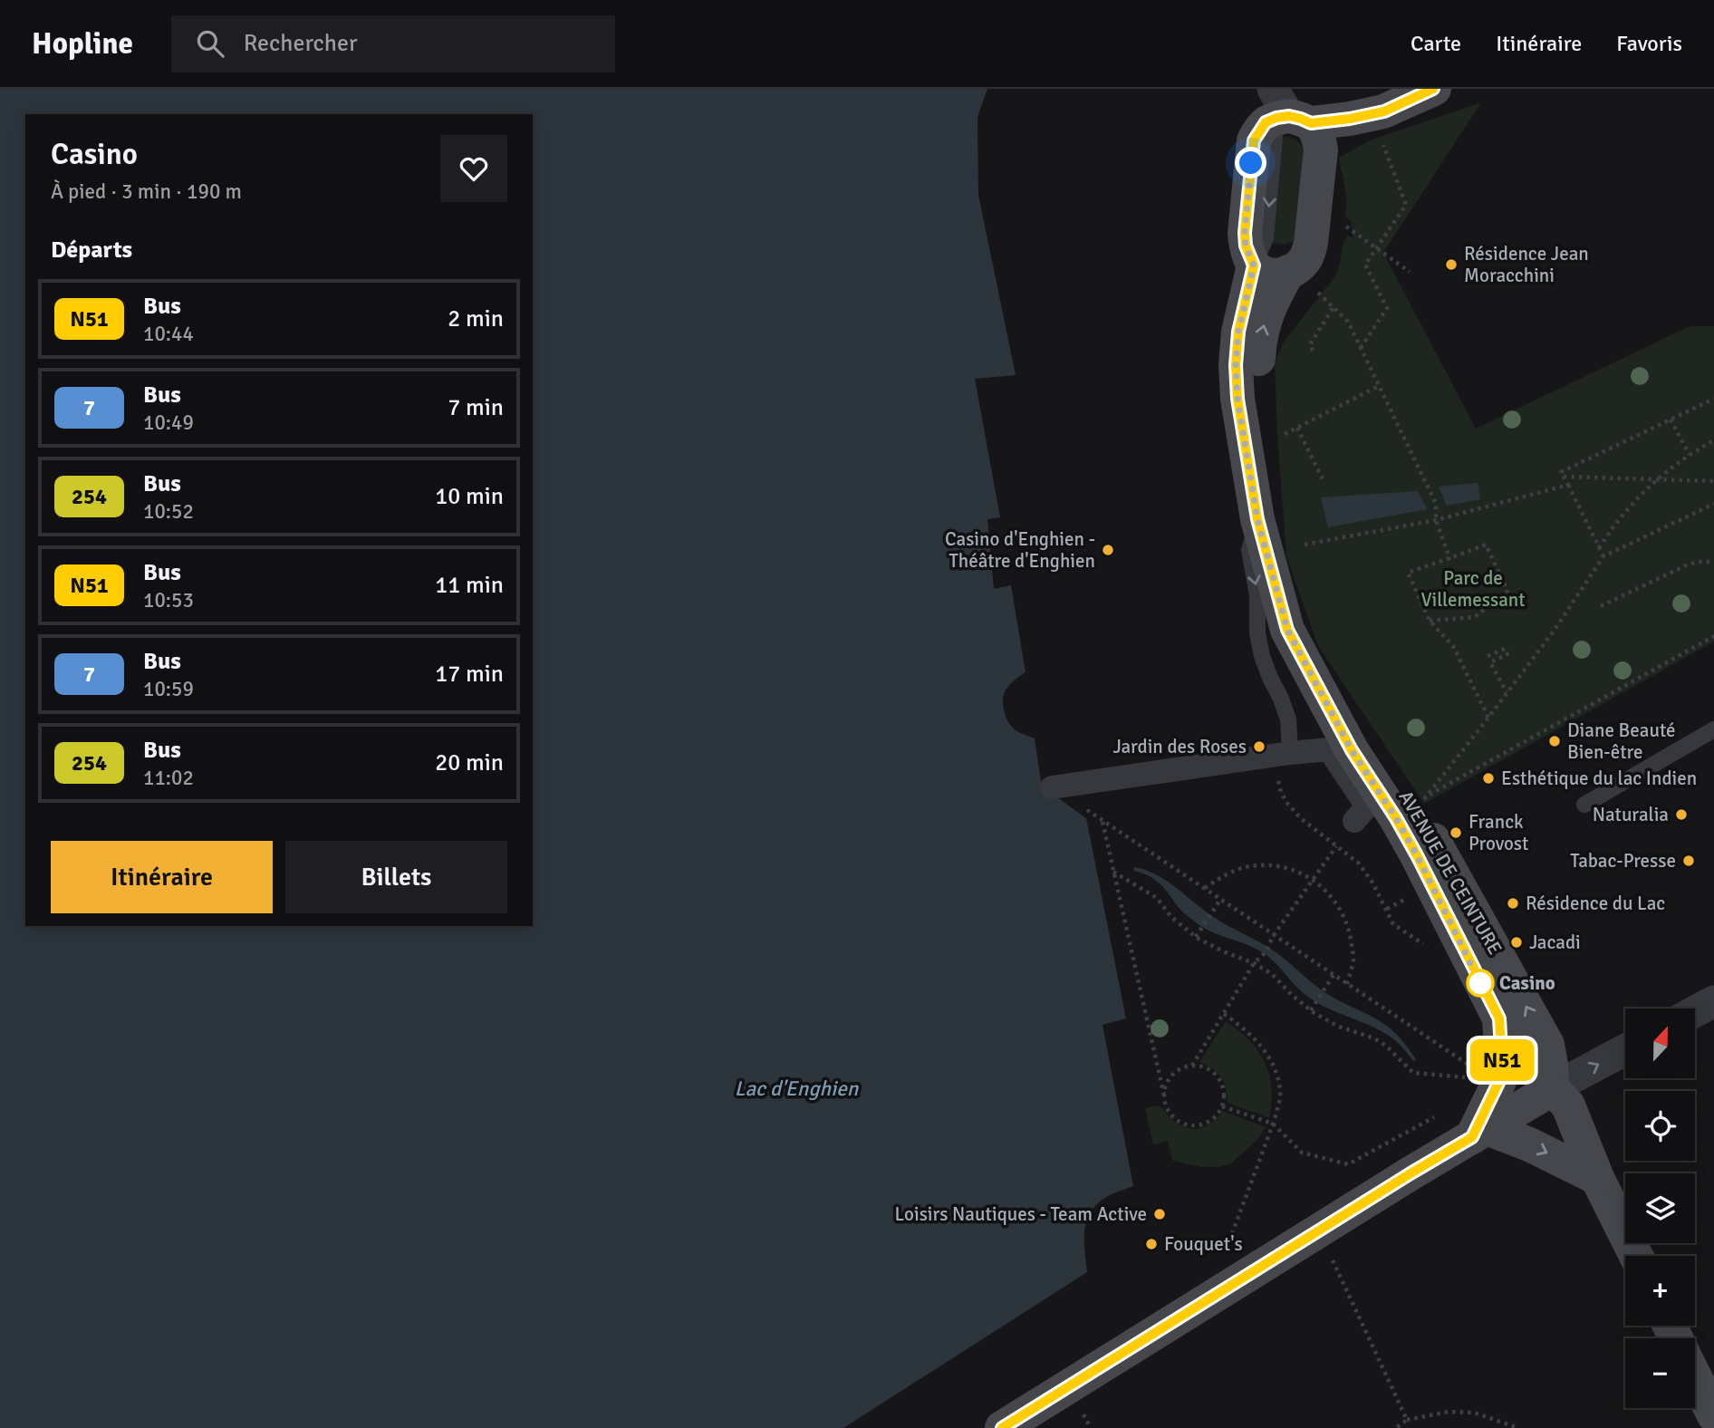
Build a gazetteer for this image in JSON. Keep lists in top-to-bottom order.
{
  "streets": {
    "main road": ["AVENUE DE CEINTURE"]
  },
  "water": ["Lac d'Enghien"],
  "parks": ["Parc de Villemessant"],
  "places": [
    "Résidence Jean Moracchini",
    "Casino d'Enghien - Théâtre d'Enghien",
    "Diane Beauté Bien-être",
    "Jardin des Roses",
    "Esthétique du lac Indien",
    "Naturalia",
    "Franck Provost",
    "Tabac-Presse",
    "Résidence du Lac",
    "Jacadi",
    "Casino",
    "Loisirs Nautiques - Team Active",
    "Fouquet's"
  ],
  "lines": ["bus line N51"],
  "north": "top",
  "page": {
    "header": "Hopline",
    "search": "Rechercher",
    "nav": ["Carte", "Itinéraire", "Favoris"],
    "on_map": "N51",
    "heading": [
      ["Casino", "À pied · 3 min · 190 m"],
      "Départs"
    ],
    "list": [
      {
        "mark": "N51",
        "name": "Bus",
        "note": "10:44",
        "value": "2 min"
      },
      {
        "mark": "7",
        "name": "Bus",
        "note": "10:49",
        "value": "7 min"
      },
      {
        "mark": "254",
        "name": "Bus",
        "note": "10:52",
        "value": "10 min"
      },
      {
        "mark": "N51",
        "name": "Bus",
        "note": "10:53",
        "value": "11 min"
      },
      {
        "mark": "7",
        "name": "Bus",
        "note": "10:59",
        "value": "17 min"
      },
      {
        "mark": "254",
        "name": "Bus",
        "note": "11:02",
        "value": "20 min"
      }
    ],
    "buttons": ["Itinéraire", "Billets"],
    "map_buttons": ["+", "−"]
  }
}
